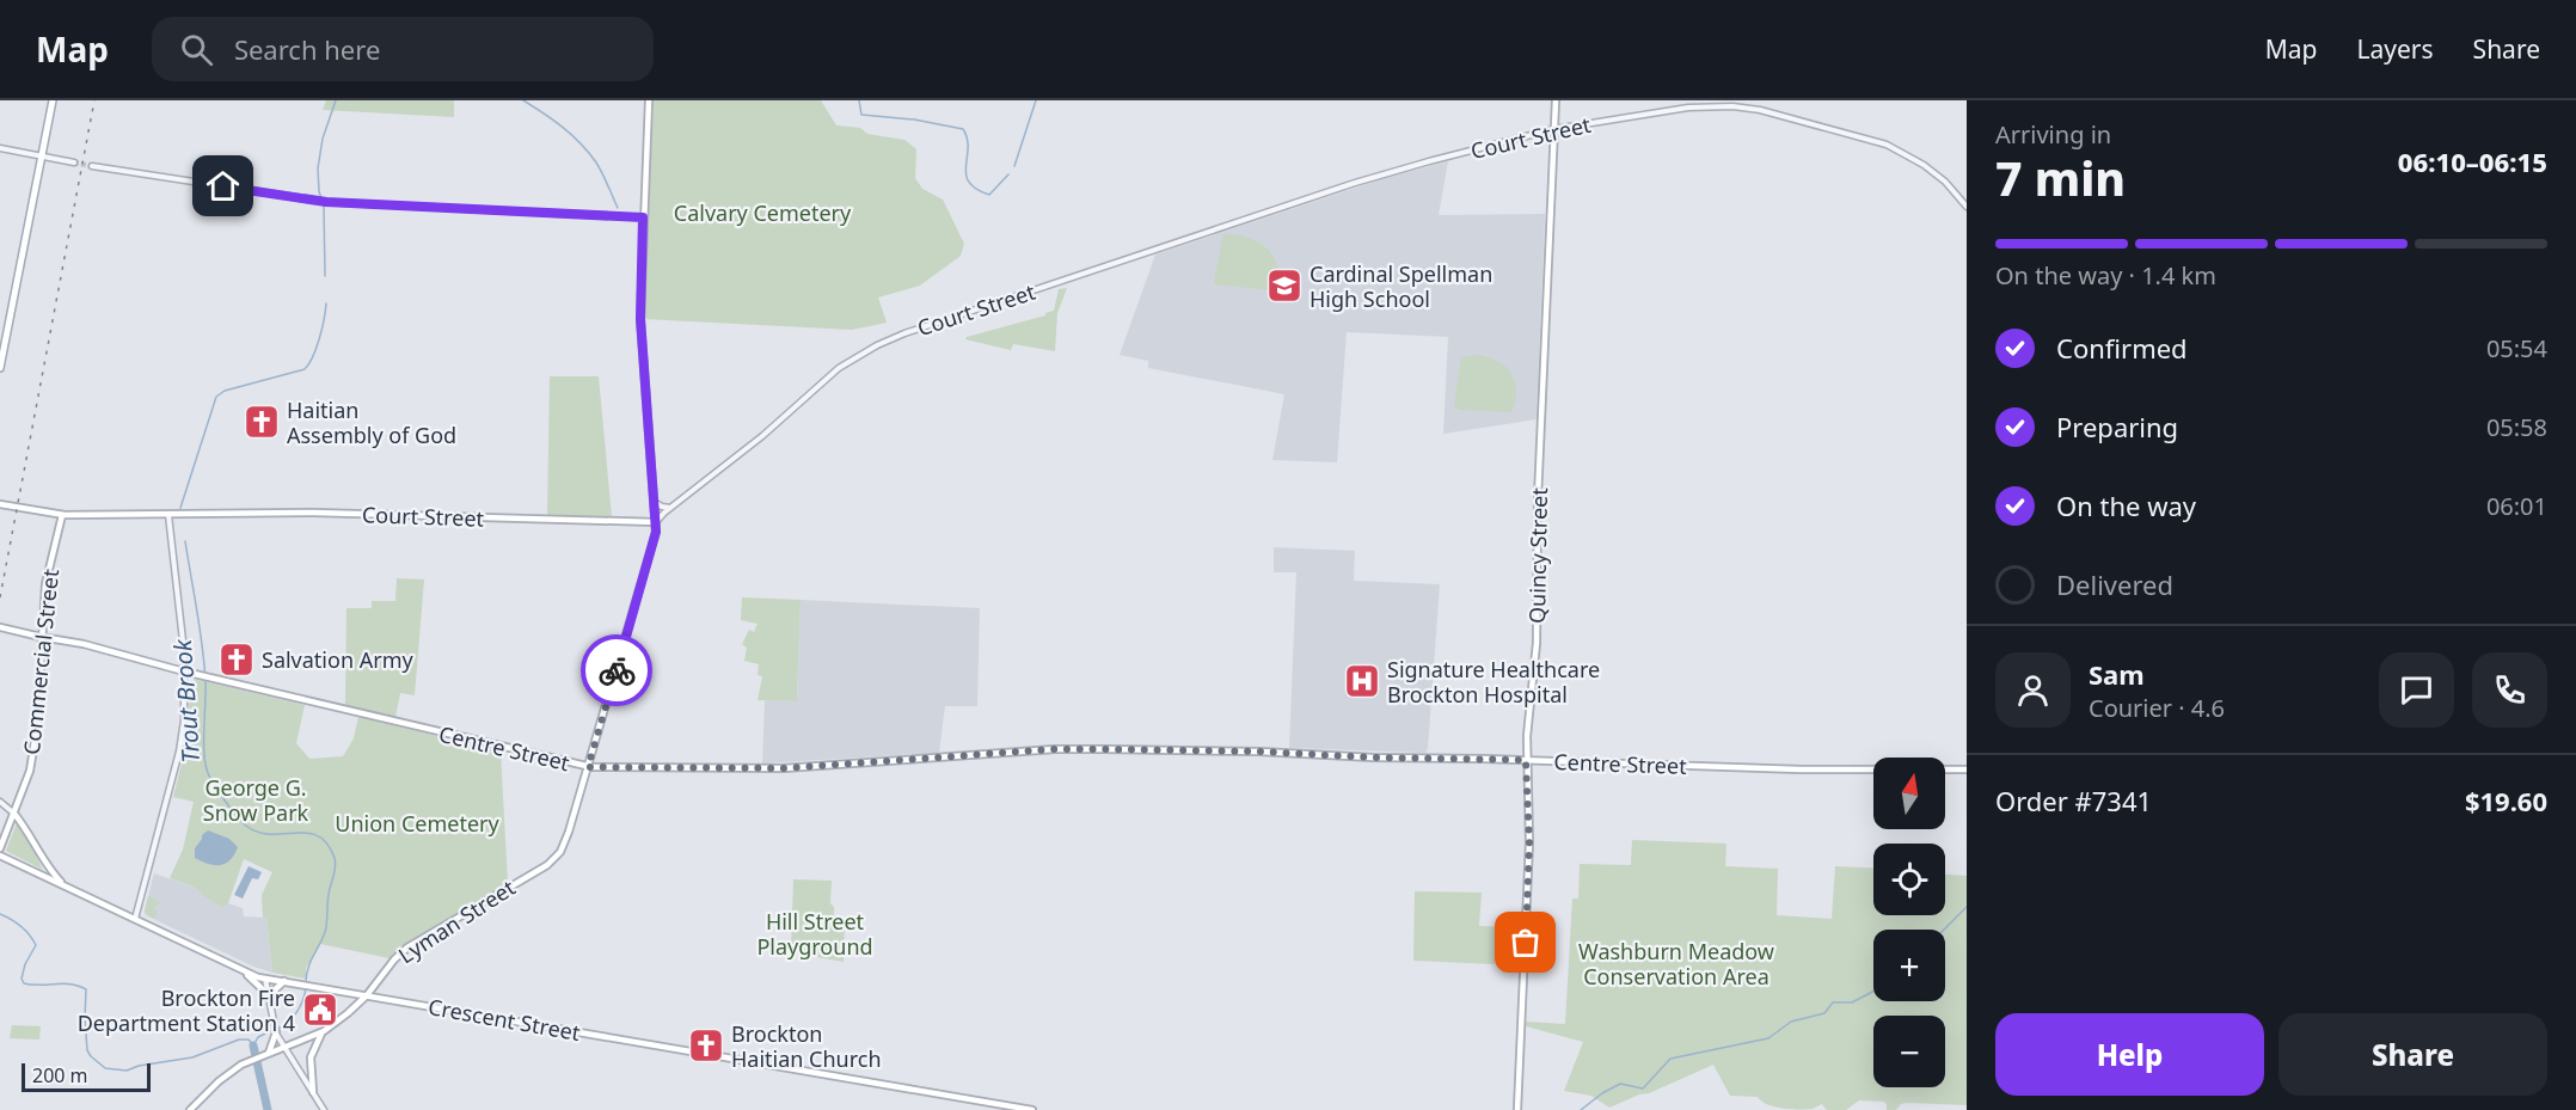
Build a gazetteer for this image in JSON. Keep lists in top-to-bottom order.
{
  "streets": {
    "main road": [
      "Court Street",
      "Quincy Street",
      "Commercial Street",
      "Centre Street",
      "Lyman Street",
      "Crescent Street"
    ]
  },
  "crossings": [
    ["Court Street", "Quincy Street"],
    ["Court Street", "Commercial Street"],
    ["Court Street", "Lyman Street"],
    ["Quincy Street", "Centre Street"],
    ["Commercial Street", "Centre Street"],
    ["Centre Street", "Lyman Street"],
    ["Lyman Street", "Crescent Street"]
  ],
  "water": ["Trout Brook"],
  "parks": [
    "Calvary Cemetery",
    "George G. Snow Park",
    "Union Cemetery",
    "Hill Street Playground",
    "Washburn Meadow Conservation Area"
  ],
  "places": {
    "school or university": ["Cardinal Spellman High School"],
    "church": ["Haitian Assembly of God", "Salvation Army", "Brockton Haitian Church"],
    "hospital": ["Signature Healthcare Brockton Hospital"],
    "public building": ["Brockton Fire Department Station 4"]
  },
  "scale_bar": "200 m",
  "north": "top",
  "page": {
    "header": "Map",
    "search": "Search here",
    "nav": ["Map", "Layers", "Share"],
    "heading": ["7 min", "Arriving in", "06:10–06:15"],
    "panel": [
      "Sam",
      "Courier · 4.6",
      "Order #7341",
      "$19.60"
    ],
    "bar": "On the way · 1.4 km",
    "list": [
      ["Confirmed", "05:54"],
      ["Preparing", "05:58"],
      ["On the way", "06:01"],
      "Delivered"
    ],
    "map_buttons": ["+", "−"],
    "buttons": ["Help", "Share"],
    "scale": "200 m"
  }
}
